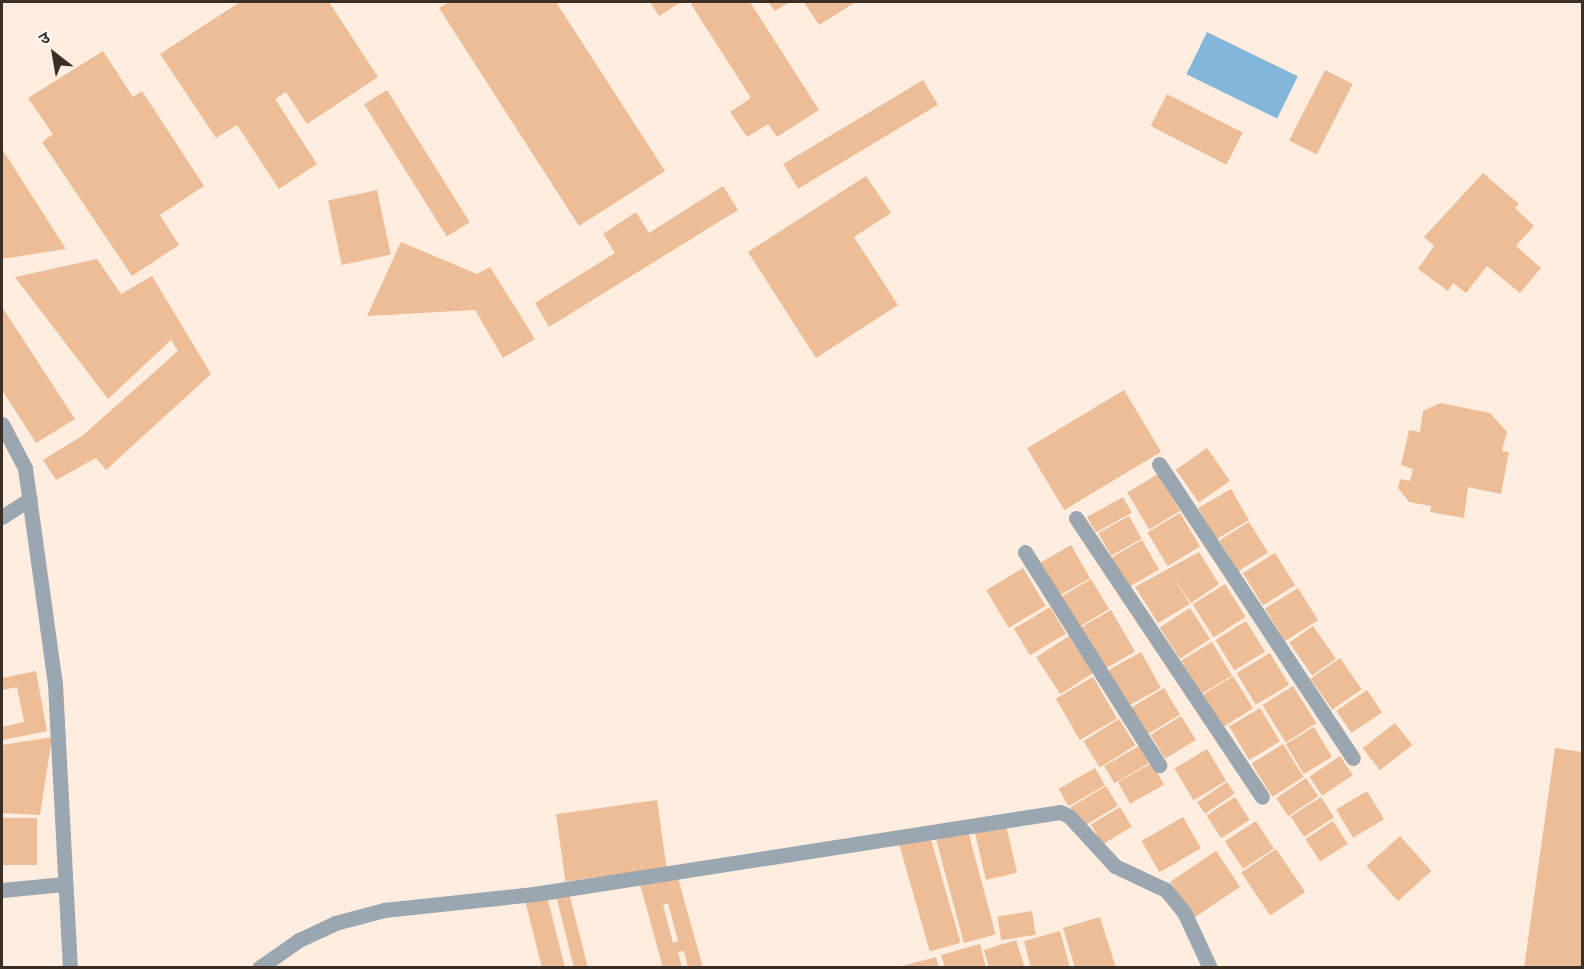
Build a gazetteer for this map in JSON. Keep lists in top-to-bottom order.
{
  "north": "top left"
}
